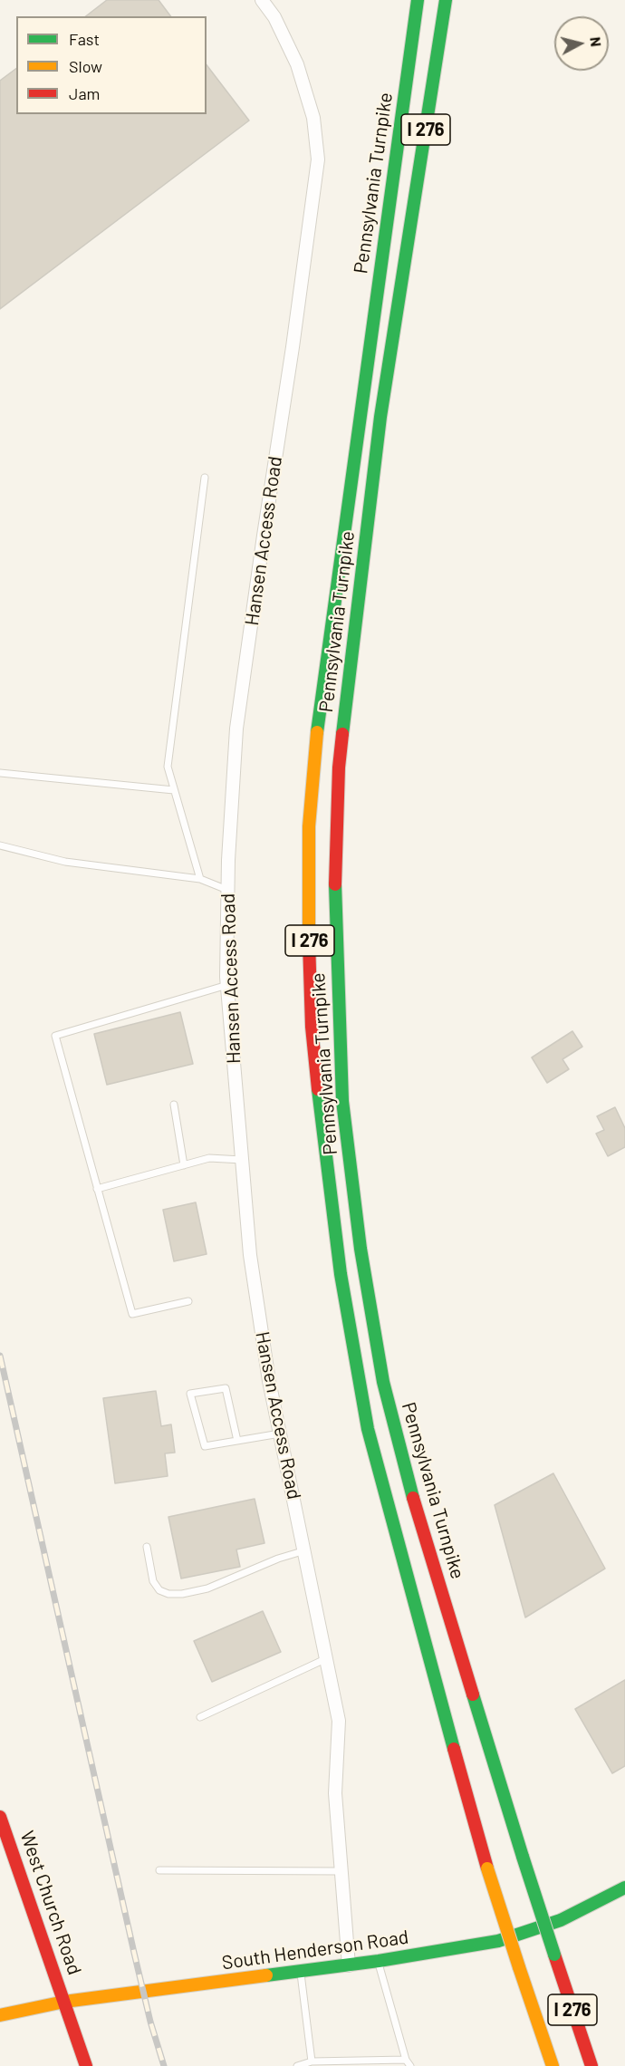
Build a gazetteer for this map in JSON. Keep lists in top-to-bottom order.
{
  "streets": {
    "main road": [
      "I 276",
      "Pennsylvania Turnpike",
      "West Church Road",
      "South Henderson Road"
    ],
    "street": ["Hansen Access Road"]
  },
  "crossings": [
    ["Hansen Access Road", "South Henderson Road"],
    ["West Church Road", "South Henderson Road"]
  ],
  "legend": ["Fast", "Slow", "Jam"],
  "north": "right"
}
